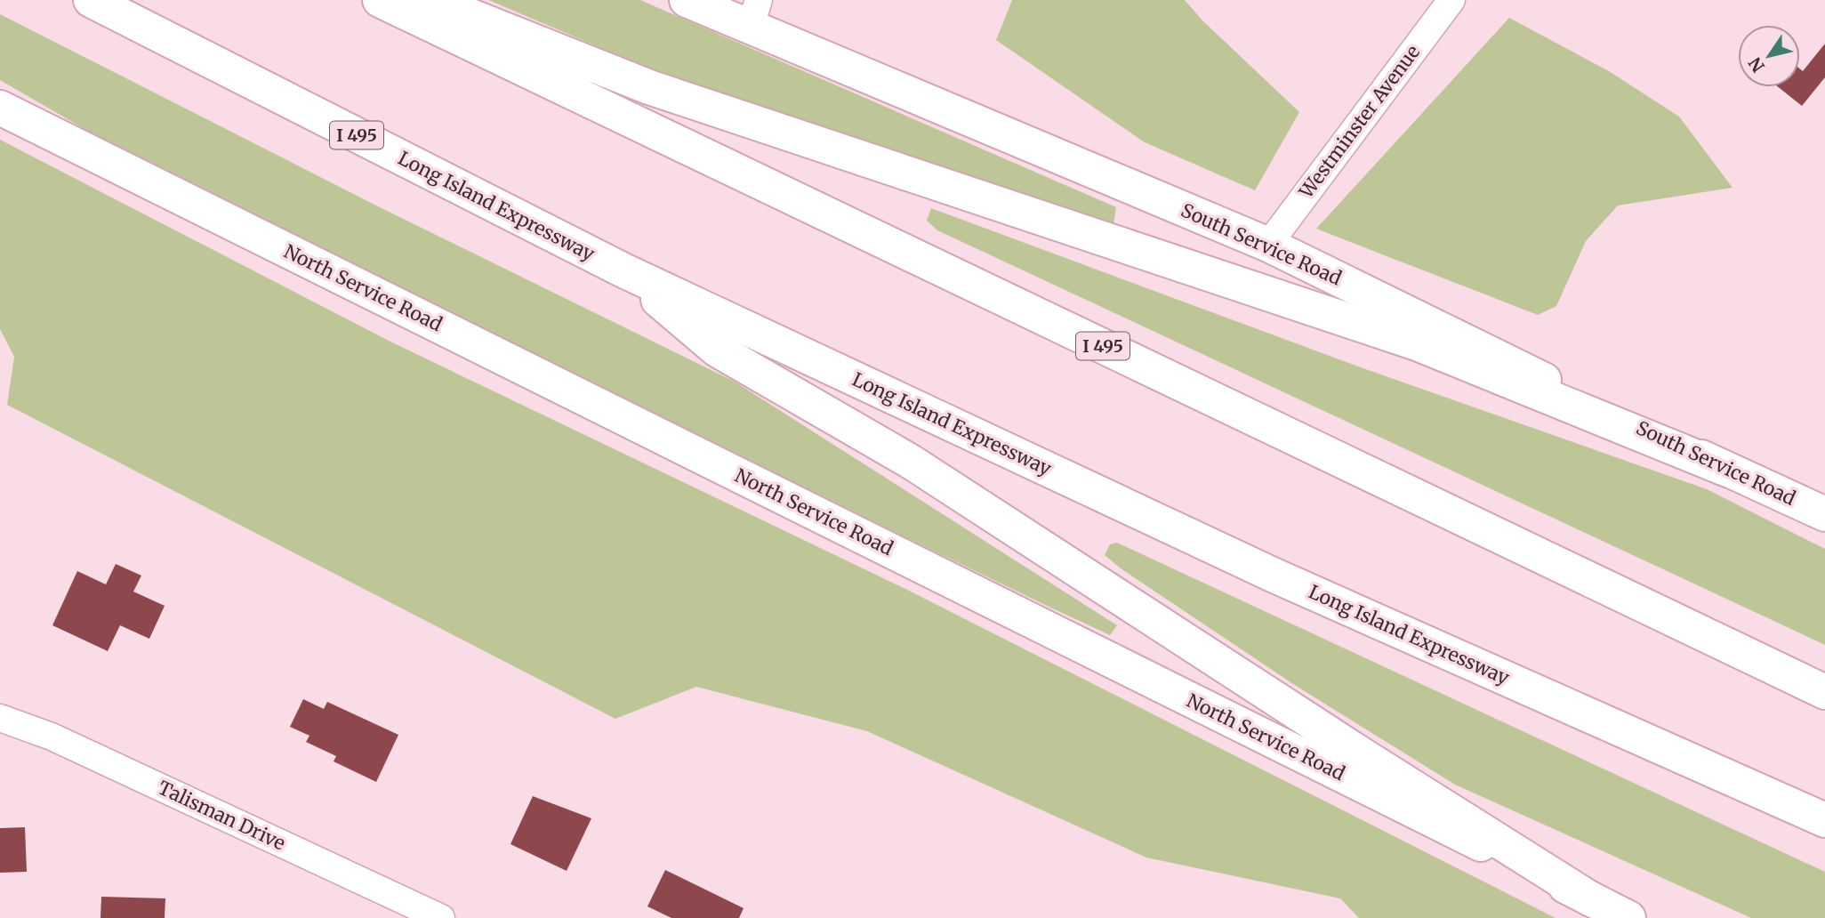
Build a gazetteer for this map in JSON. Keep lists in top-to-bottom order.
{
  "streets": {
    "main road": [
      "I 495",
      "Long Island Expressway",
      "South Service Road",
      "North Service Road"
    ],
    "street": ["Westminster Avenue", "Talisman Drive"]
  },
  "crossings": [
    ["Westminster Avenue", "South Service Road"]
  ],
  "north": "bottom left"
}
